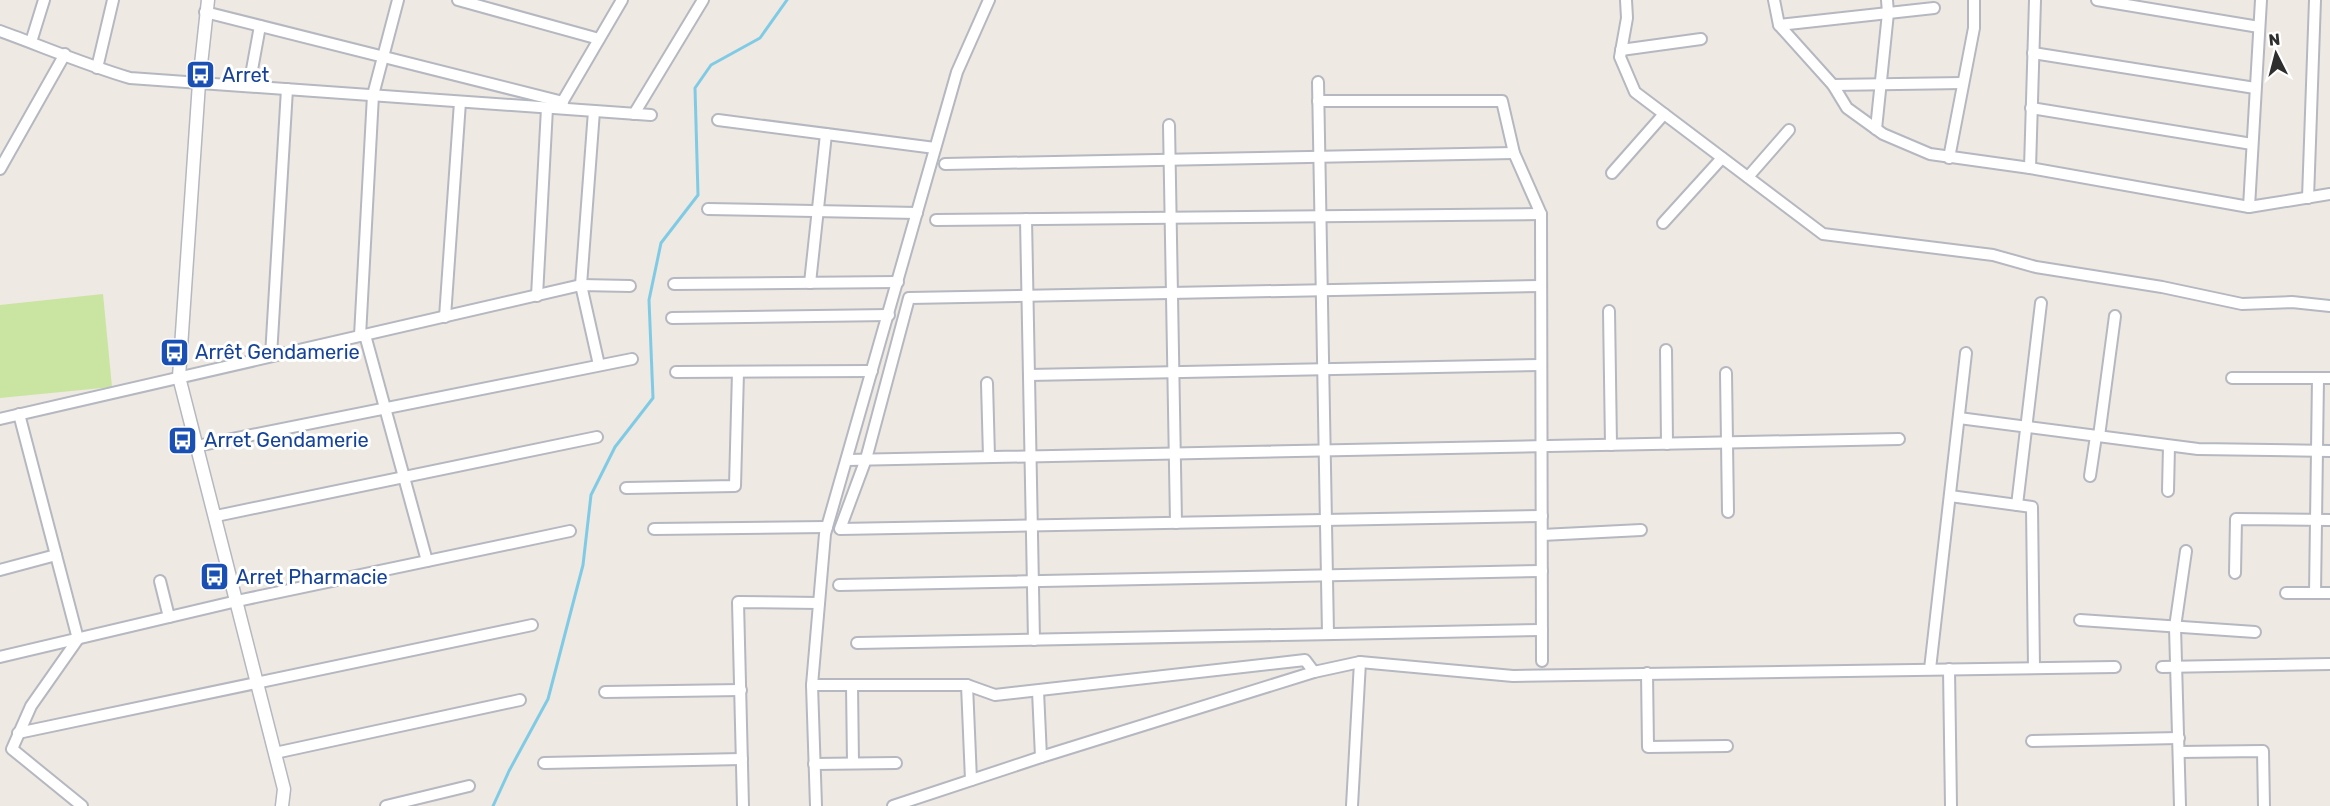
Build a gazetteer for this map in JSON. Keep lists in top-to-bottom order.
{
  "places": {
    "bus stop": [
      "Arret",
      "Arrêt Gendamerie",
      "Arret Gendamerie",
      "Arret Pharmacie"
    ]
  },
  "north": "top"
}
